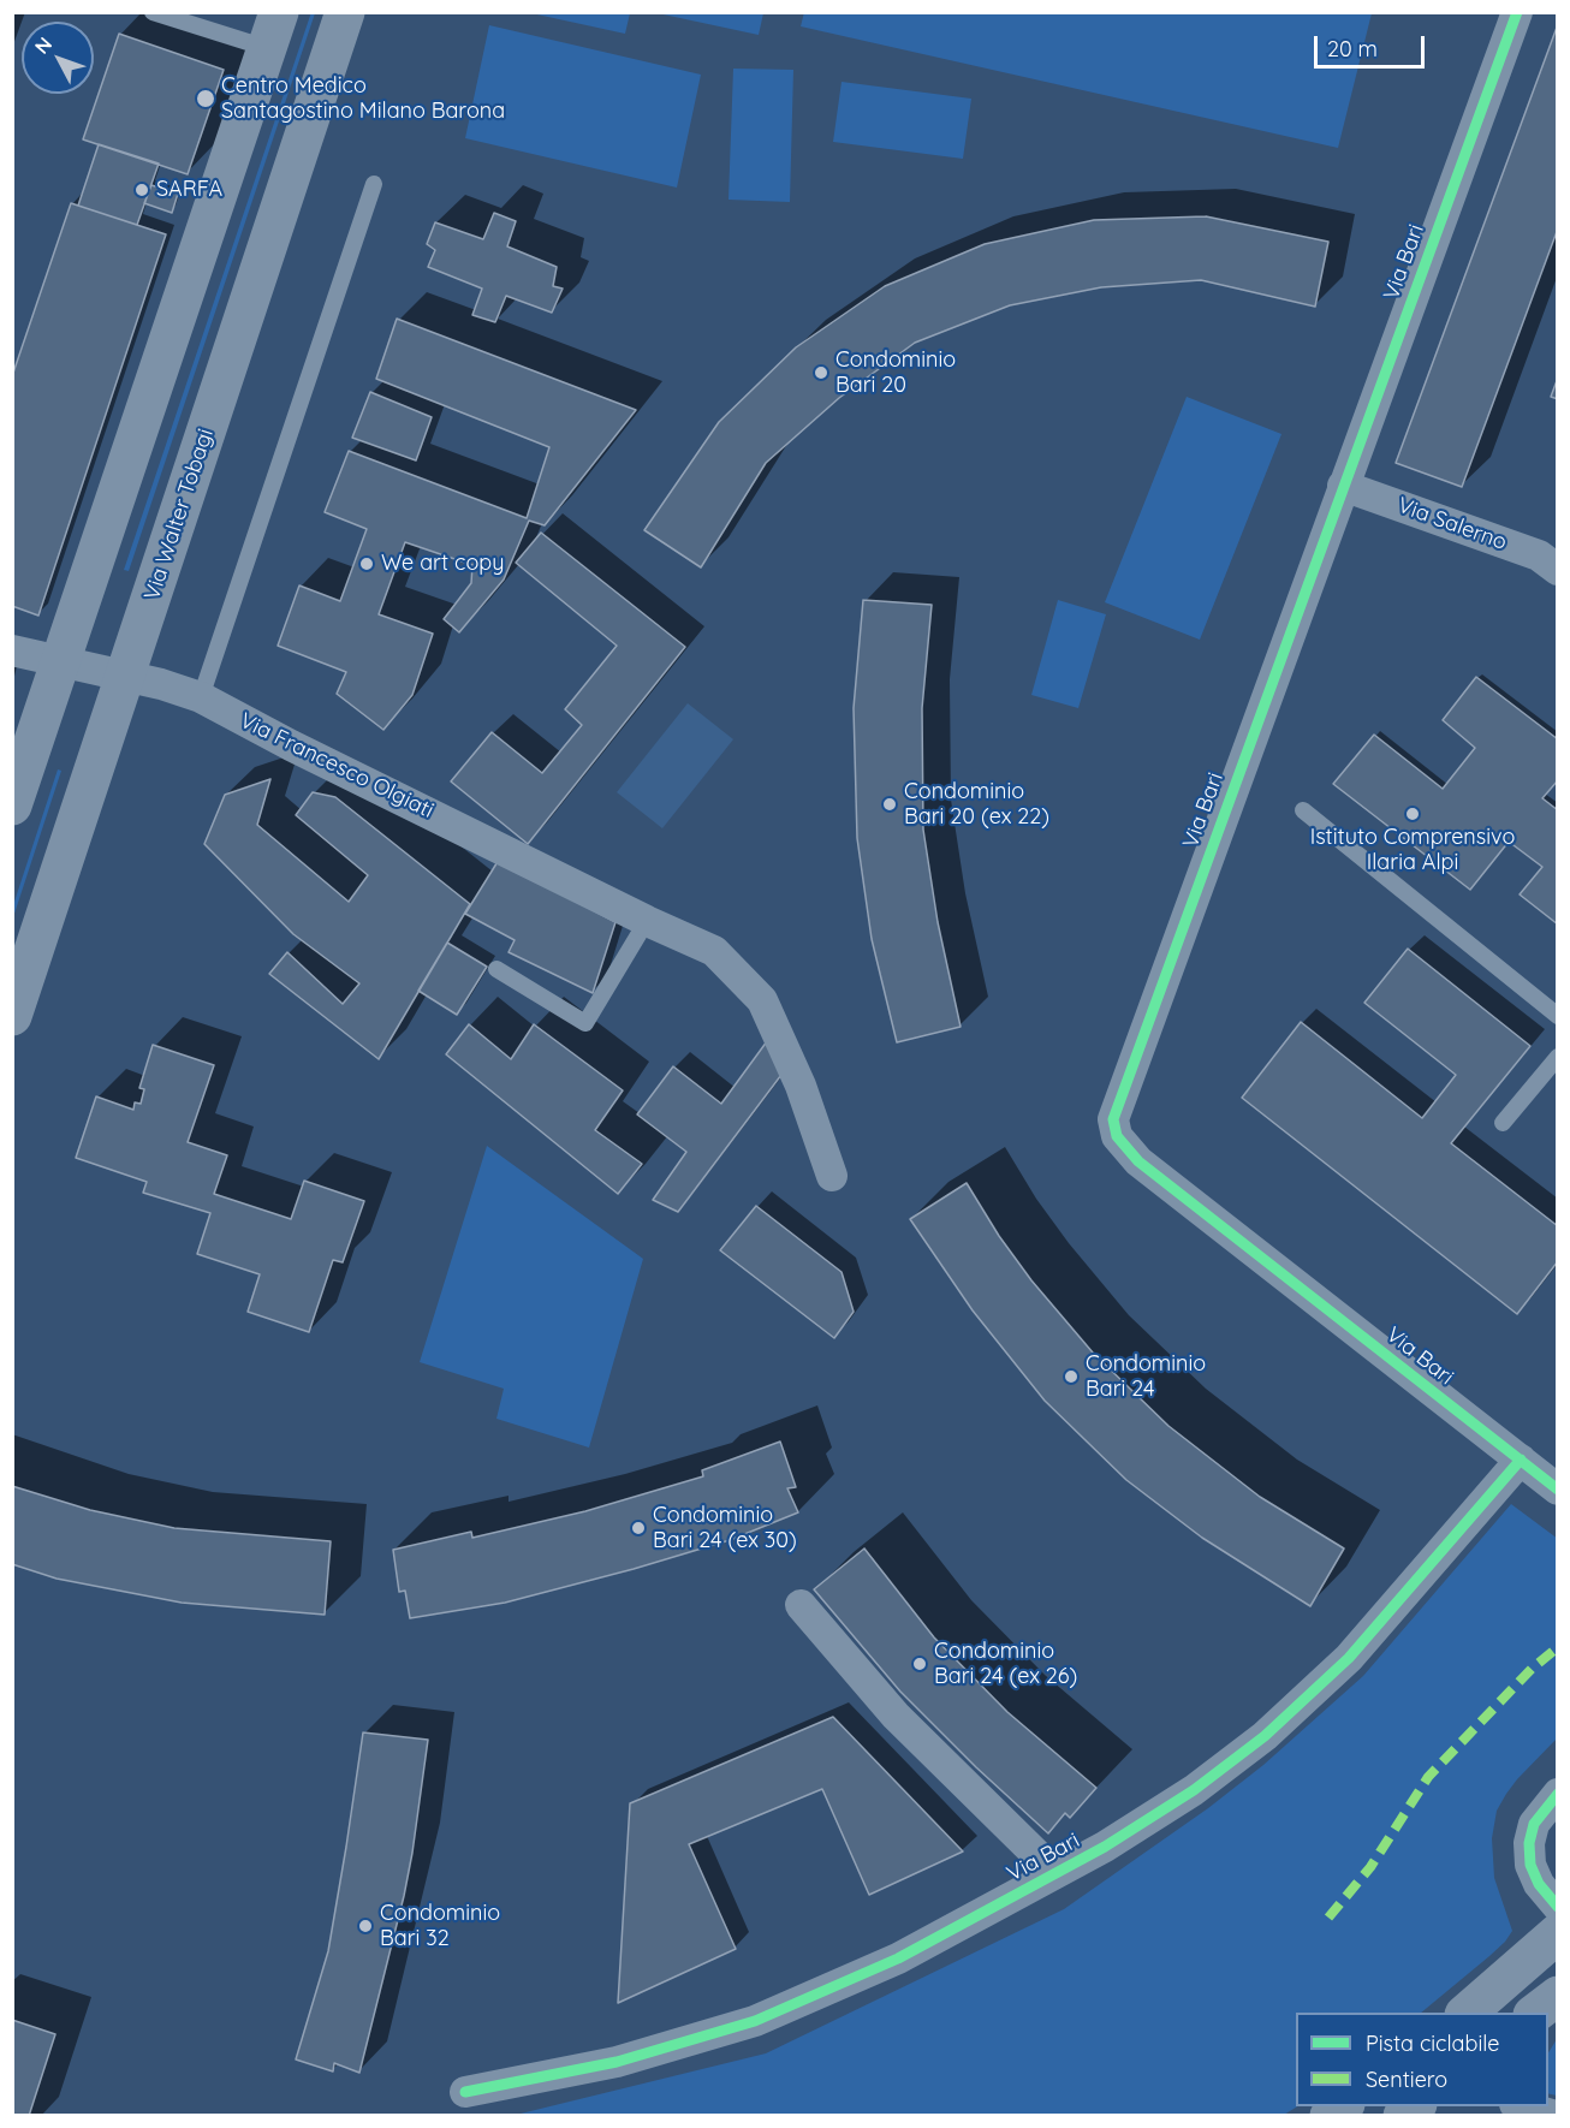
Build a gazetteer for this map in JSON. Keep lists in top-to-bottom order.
{
  "streets": {
    "street": [
      "Via Bari",
      "Via Walter Tobagi",
      "Via Salerno",
      "Via Francesco Olgiati"
    ]
  },
  "crossings": [
    ["Via Bari", "Via Salerno"],
    ["Via Walter Tobagi", "Via Francesco Olgiati"]
  ],
  "places": [
    "Centro Medico Santagostino Milano Barona",
    "SARFA",
    "Condominio Bari 20",
    "We art copy",
    "Condominio Bari 20 (ex 22)",
    "Istituto Comprensivo Ilaria Alpi",
    "Condominio Bari 24",
    "Condominio Bari 24 (ex 30)",
    "Condominio Bari 24 (ex 26)",
    "Condominio Bari 32"
  ],
  "legend": ["Pista ciclabile", "Sentiero"],
  "scale_bar": "20 m",
  "north": "top left"
}
